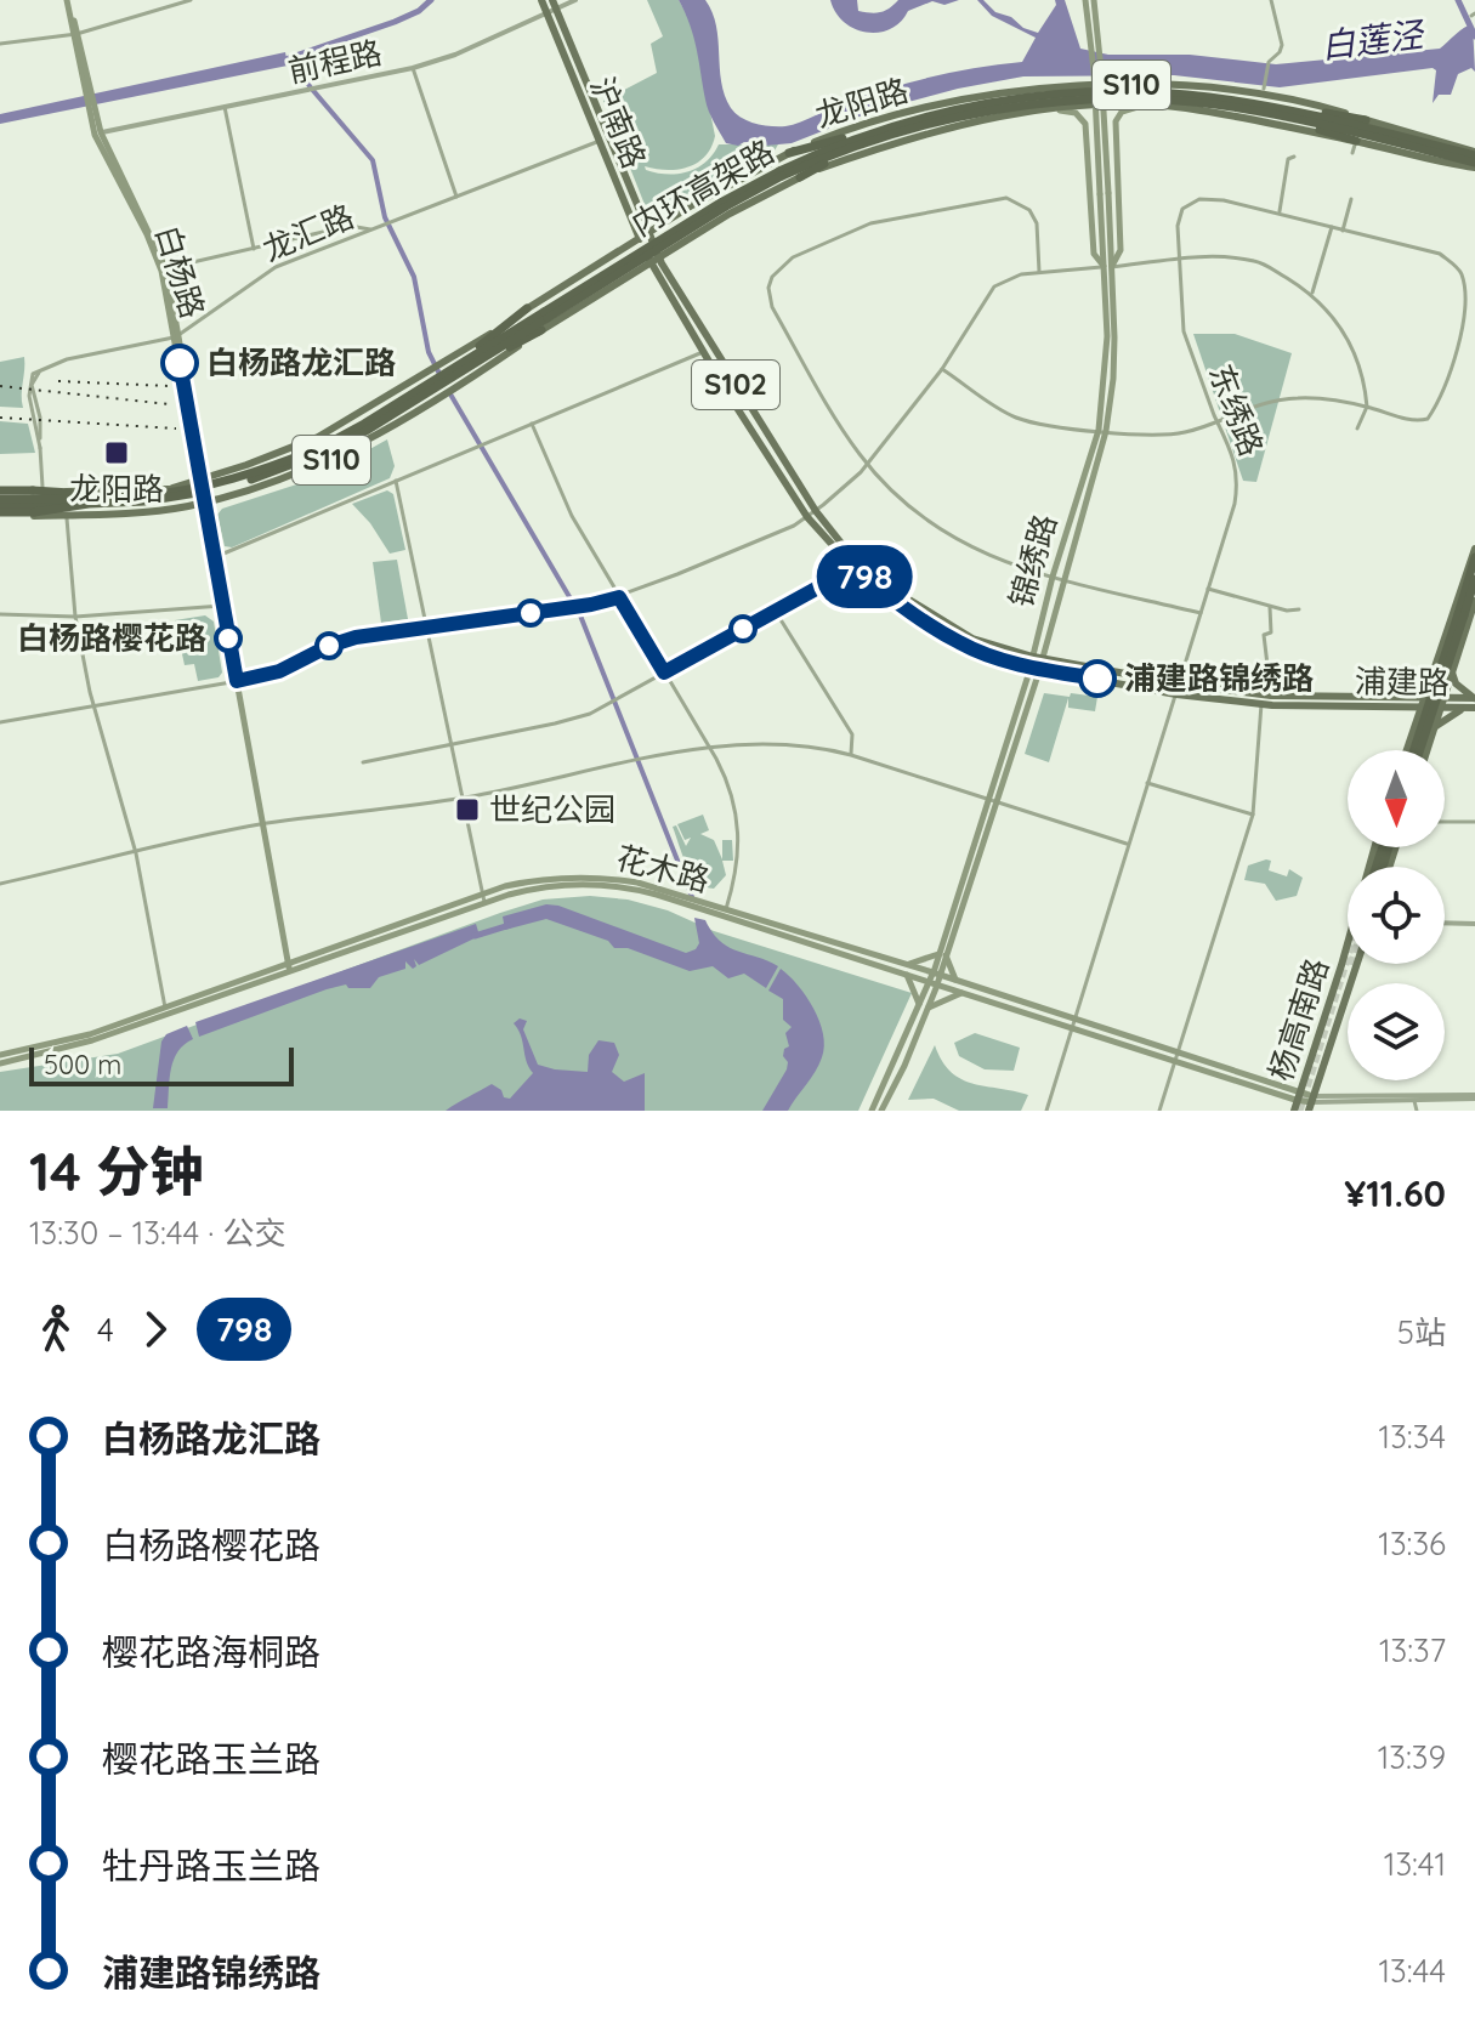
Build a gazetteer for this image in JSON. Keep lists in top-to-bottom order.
{
  "streets": {
    "highway": ["内环高架路"],
    "main road": [
      "S110",
      "龙阳路",
      "沪南路",
      "白杨路",
      "S102",
      "锦绣路",
      "浦建路",
      "花木路",
      "杨高南路"
    ],
    "street": ["前程路", "龙汇路", "东绣路"]
  },
  "crossings": [
    ["前程路", "沪南路"],
    ["前程路", "白杨路"],
    ["S110", "内环高架路"],
    ["S110", "龙汇路"],
    ["S110", "白杨路"],
    ["龙阳路", "沪南路"],
    ["龙阳路", "内环高架路"],
    ["龙阳路", "浦建路"],
    ["沪南路", "龙汇路"],
    ["沪南路", "浦建路"],
    ["龙汇路", "白杨路"],
    ["白杨路", "花木路"],
    ["东绣路", "浦建路"],
    ["东绣路", "花木路"],
    ["锦绣路", "浦建路"],
    ["锦绣路", "花木路"],
    ["花木路", "杨高南路"]
  ],
  "water": ["白莲泾"],
  "places": {
    "other": ["白杨路龙汇路", "白杨路樱花路", "浦建路锦绣路"],
    "transit": ["龙阳路", "世纪公园"]
  },
  "lines": ["bus line 798"],
  "scale_bar": "500 m",
  "north": "bottom",
  "page": {
    "on_map": "798",
    "scale": "500 m",
    "heading": ["14 分钟", "13:30 – 13:44 · 公交", "¥11.60"],
    "legs": ["4", "798", "5站"],
    "list": [
      {
        "name": "白杨路龙汇路",
        "value": "13:34"
      },
      {
        "name": "白杨路樱花路",
        "value": "13:36"
      },
      {
        "name": "樱花路海桐路",
        "value": "13:37"
      },
      {
        "name": "樱花路玉兰路",
        "value": "13:39"
      },
      {
        "name": "牡丹路玉兰路",
        "value": "13:41"
      },
      {
        "name": "浦建路锦绣路",
        "value": "13:44"
      }
    ]
  }
}
